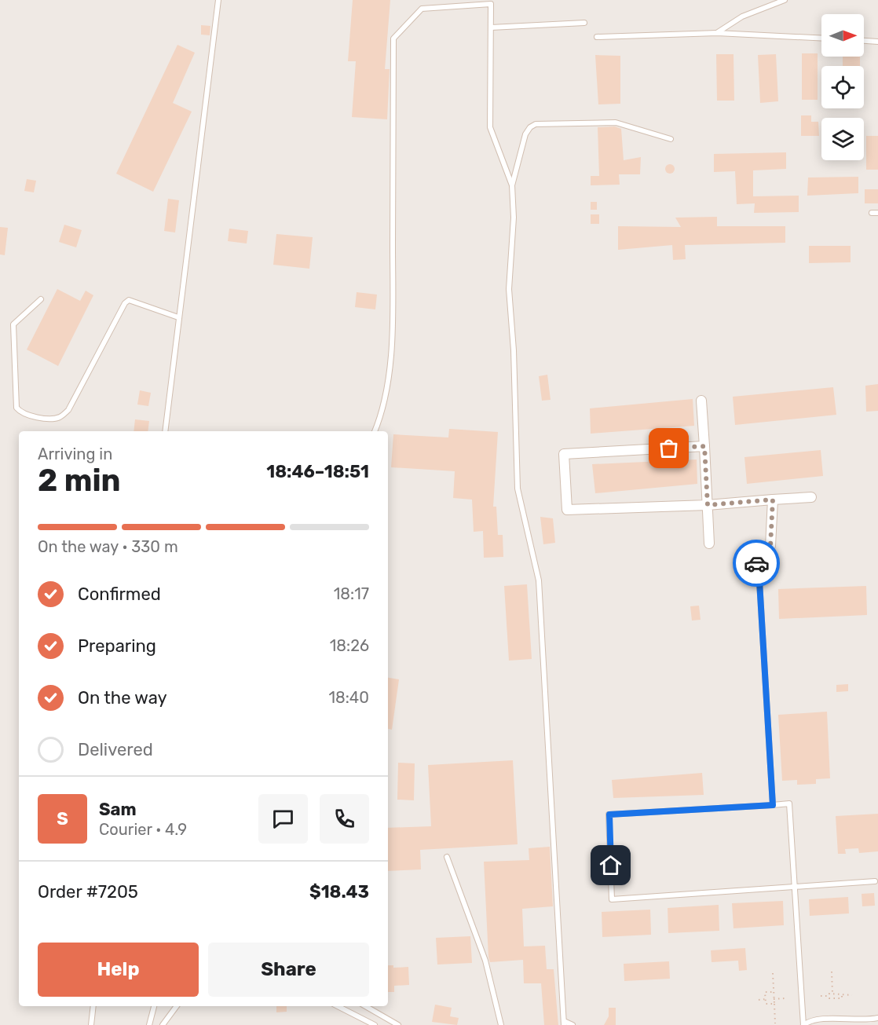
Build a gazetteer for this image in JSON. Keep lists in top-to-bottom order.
{
  "north": "right",
  "page": {
    "heading": ["2 min", "Arriving in", "18:46–18:51"],
    "panel": [
      "Sam",
      "Courier · 4.9",
      "Order #7205",
      "$18.43"
    ],
    "bar": "On the way · 330 m",
    "list": [
      ["Confirmed", "18:17"],
      ["Preparing", "18:26"],
      ["On the way", "18:40"],
      "Delivered"
    ],
    "round": "S",
    "buttons": ["Help", "Share"]
  }
}
